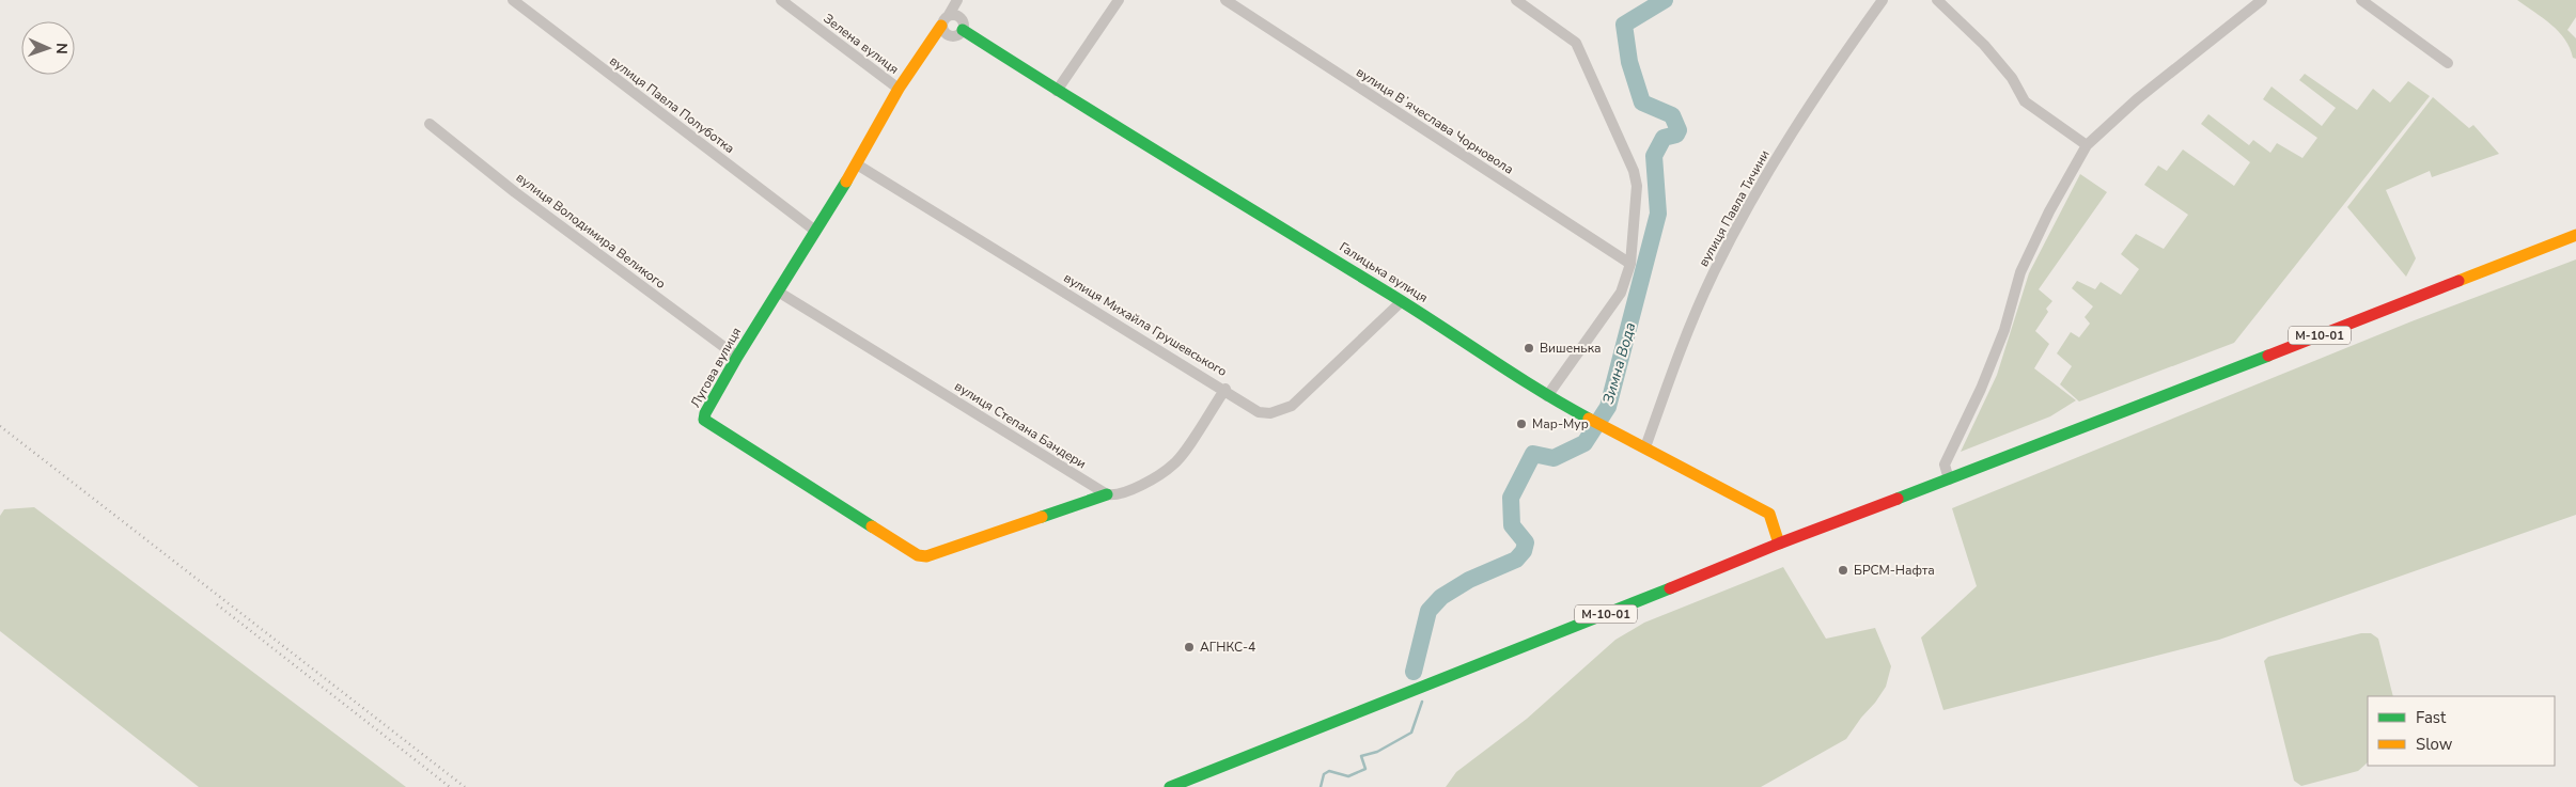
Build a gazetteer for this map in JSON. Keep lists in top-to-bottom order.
{
  "streets": {
    "main road": ["Галицька вулиця", "М-10-01", "Лугова вулиця"],
    "street": [
      "Зелена вулиця",
      "вулиця Павла Полуботка",
      "вулиця Вʼячеслава Чорновола",
      "вулиця Павла Тичини",
      "вулиця Володимира Великого",
      "вулиця Михайла Грушевського",
      "вулиця Степана Бандери"
    ]
  },
  "crossings": [
    ["Зелена вулиця", "Лугова вулиця"],
    ["вулиця Павла Полуботка", "Лугова вулиця"],
    ["вулиця Павла Тичини", "Галицька вулиця"],
    ["вулиця Володимира Великого", "Лугова вулиця"],
    ["Галицька вулиця", "вулиця Михайла Грушевського"],
    ["Галицька вулиця", "М-10-01"],
    ["Галицька вулиця", "Лугова вулиця"],
    ["вулиця Михайла Грушевського", "Лугова вулиця"],
    ["Лугова вулиця", "вулиця Степана Бандери"]
  ],
  "water": ["Зимна Вода"],
  "places": [
    "Вишенька",
    "Мар-Мур",
    "БРСМ-Нафта",
    "АГНКС-4"
  ],
  "legend": ["Fast", "Slow"],
  "north": "right"
}
